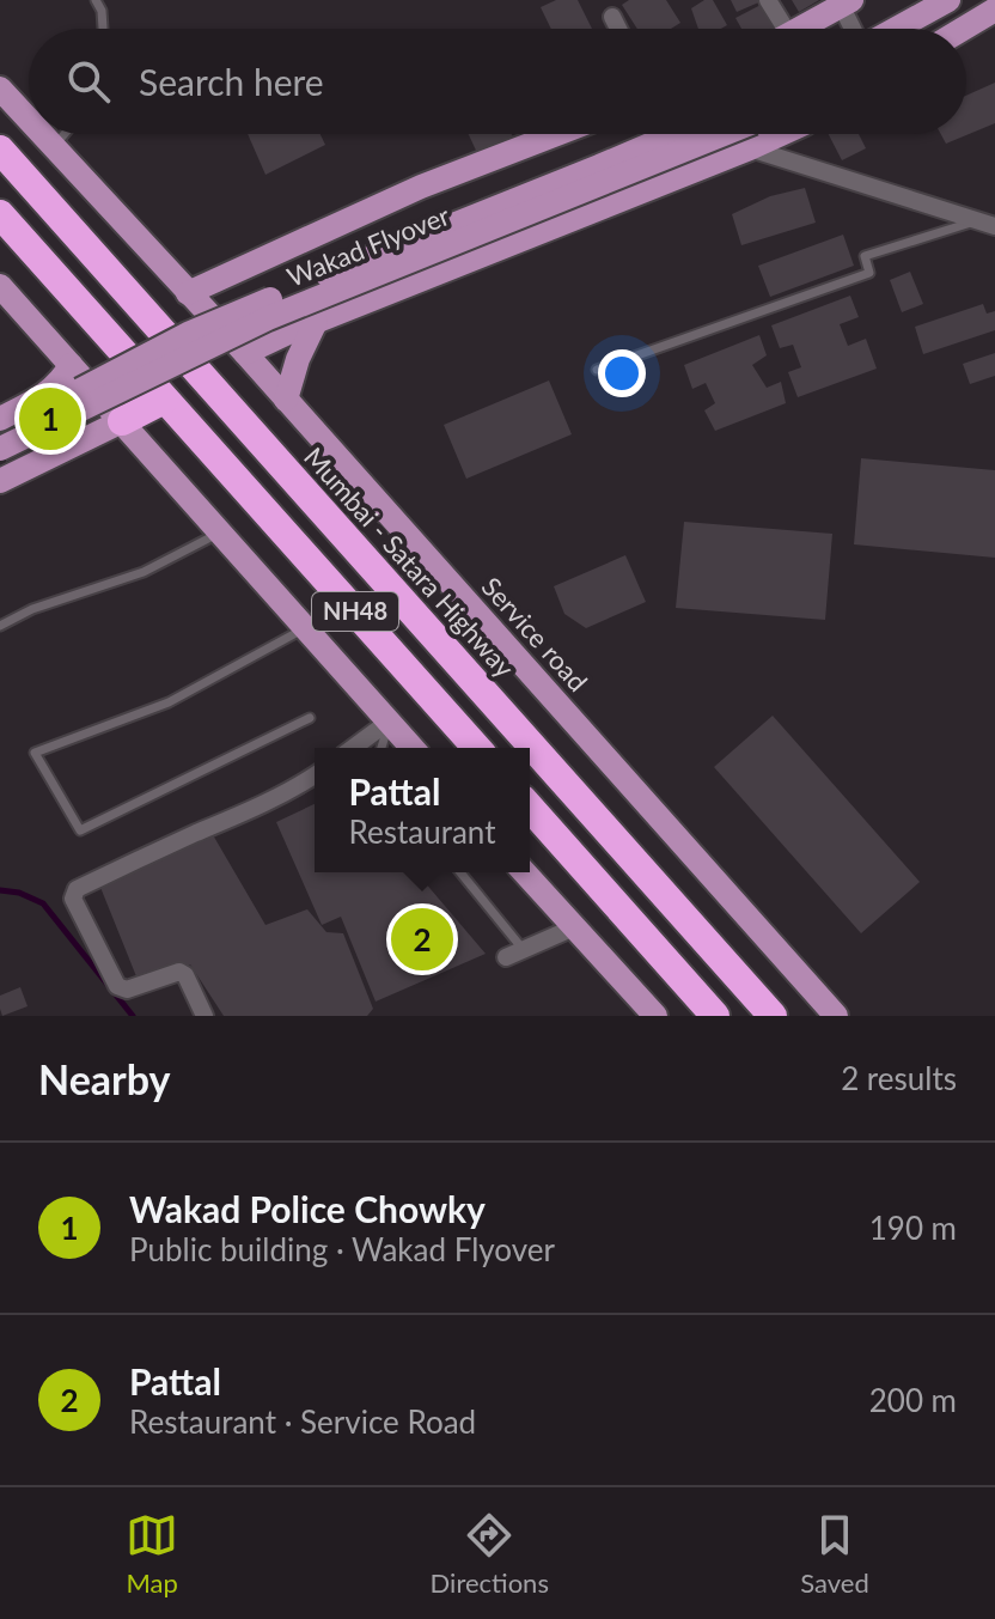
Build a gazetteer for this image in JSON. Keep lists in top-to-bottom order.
{
  "streets": {
    "highway": ["Mumbai - Satara Highway", "NH48"],
    "main road": ["Wakad Flyover", "Service road"]
  },
  "page": {
    "search": "Search here",
    "pins": ["1", "2"],
    "popup": ["Pattal", "Restaurant"],
    "heading": ["Nearby", "2 results"],
    "list": [
      {
        "mark": "1",
        "name": "Wakad Police Chowky",
        "note": "Public building · Wakad Flyover",
        "value": "190 m"
      },
      {
        "mark": "2",
        "name": "Pattal",
        "note": "Restaurant · Service Road",
        "value": "200 m"
      }
    ],
    "nav": ["Map", "Directions", "Saved"]
  }
}
